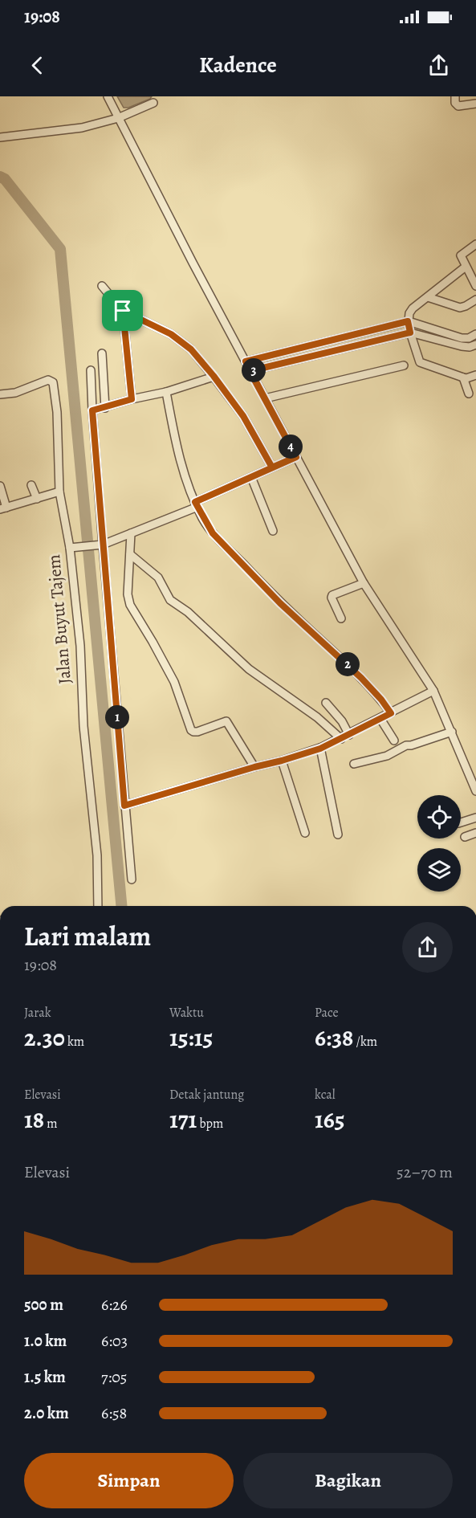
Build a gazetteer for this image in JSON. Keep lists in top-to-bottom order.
{
  "streets": {
    "street": ["Jalan Buyut Tajem"]
  },
  "page": {
    "status": "19:08",
    "header": "Kadence",
    "pins": [
      "3",
      "4",
      "2",
      "1"
    ],
    "heading": ["Lari malam", "19:08"],
    "stats": [
      ["Jarak", "2.30 km"],
      ["Waktu", "15:15"],
      ["Pace", "6:38 /km"],
      ["Elevasi", "18 m"],
      ["Detak jantung", "171 bpm"],
      ["kcal", "165"]
    ],
    "chart": ["Elevasi", "52–70 m"],
    "list": [
      {
        "name": "500 m",
        "note": "6:26"
      },
      {
        "name": "1.0 km",
        "note": "6:03"
      },
      {
        "name": "1.5 km",
        "note": "7:05"
      },
      {
        "name": "2.0 km",
        "note": "6:58"
      }
    ],
    "buttons": ["Simpan", "Bagikan"]
  }
}
